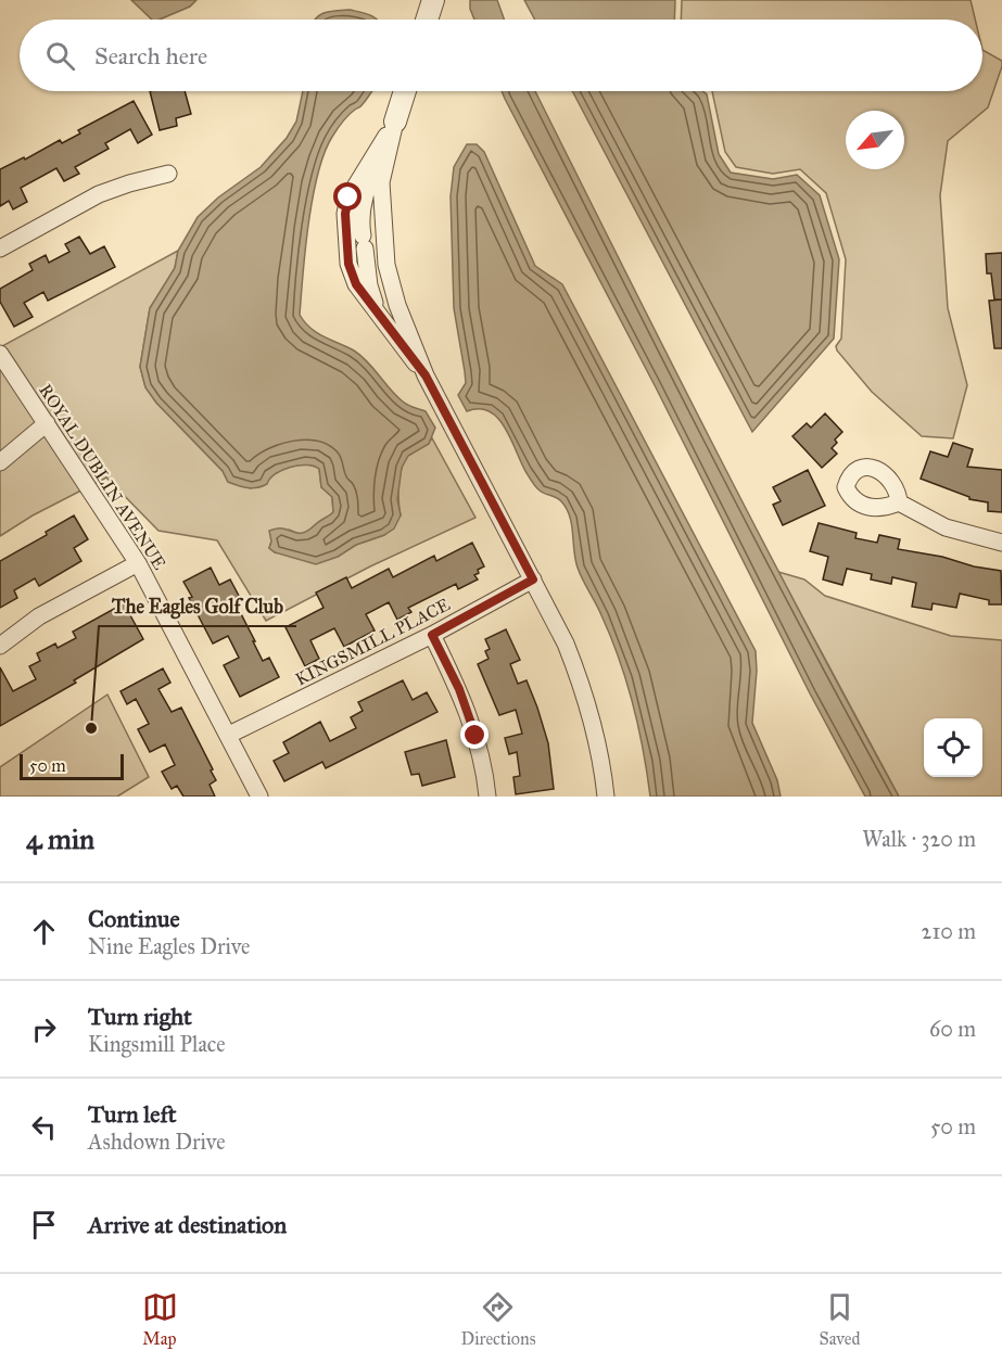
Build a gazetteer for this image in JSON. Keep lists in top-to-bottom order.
{
  "streets": {
    "street": ["ROYAL DUBLIN AVENUE", "KINGSMILL PLACE"]
  },
  "crossings": [
    ["ROYAL DUBLIN AVENUE", "KINGSMILL PLACE"]
  ],
  "places": ["The Eagles Golf Club"],
  "scale_bar": "50 m",
  "north": "bottom left",
  "page": {
    "search": "Search here",
    "scale": "50 m",
    "heading": ["4 min", "Walk · 320 m"],
    "list": [
      ["Continue", "Nine Eagles Drive", "210 m"],
      ["Turn right", "Kingsmill Place", "60 m"],
      ["Turn left", "Ashdown Drive", "50 m"],
      "Arrive at destination"
    ],
    "nav": ["Map", "Directions", "Saved"]
  }
}
